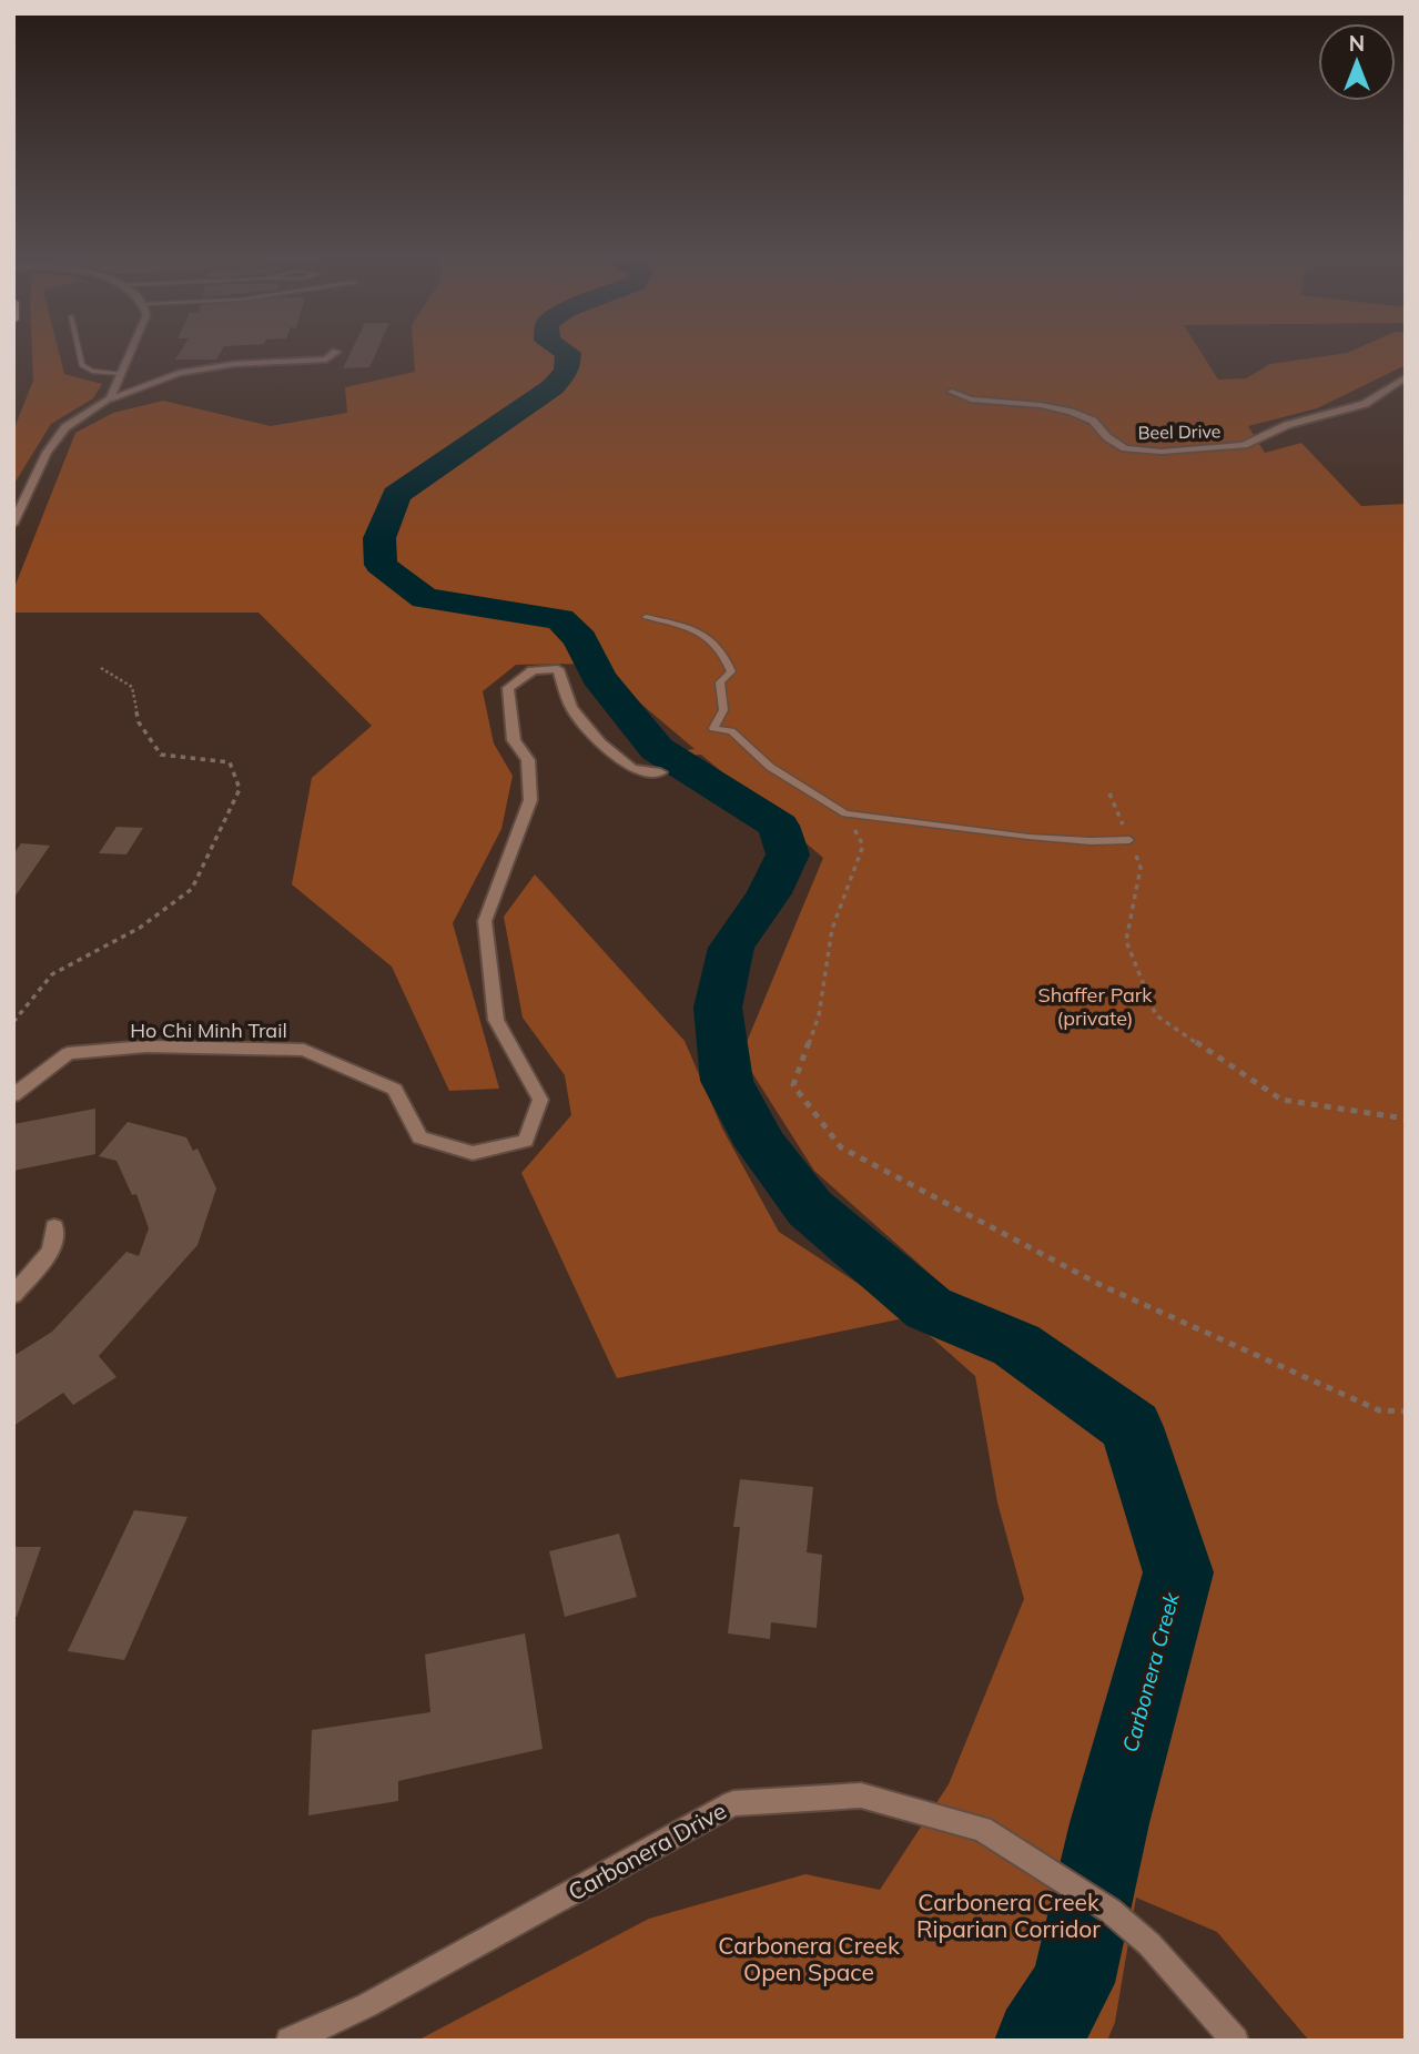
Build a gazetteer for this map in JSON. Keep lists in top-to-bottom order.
{
  "streets": {
    "street": ["Beel Drive", "Ho Chi Minh Trail", "Carbonera Drive"]
  },
  "water": ["Carbonera Creek"],
  "parks": ["Shaffer Park (private)", "Carbonera Creek Riparian Corridor", "Carbonera Creek Open Space"],
  "north": "top"
}
